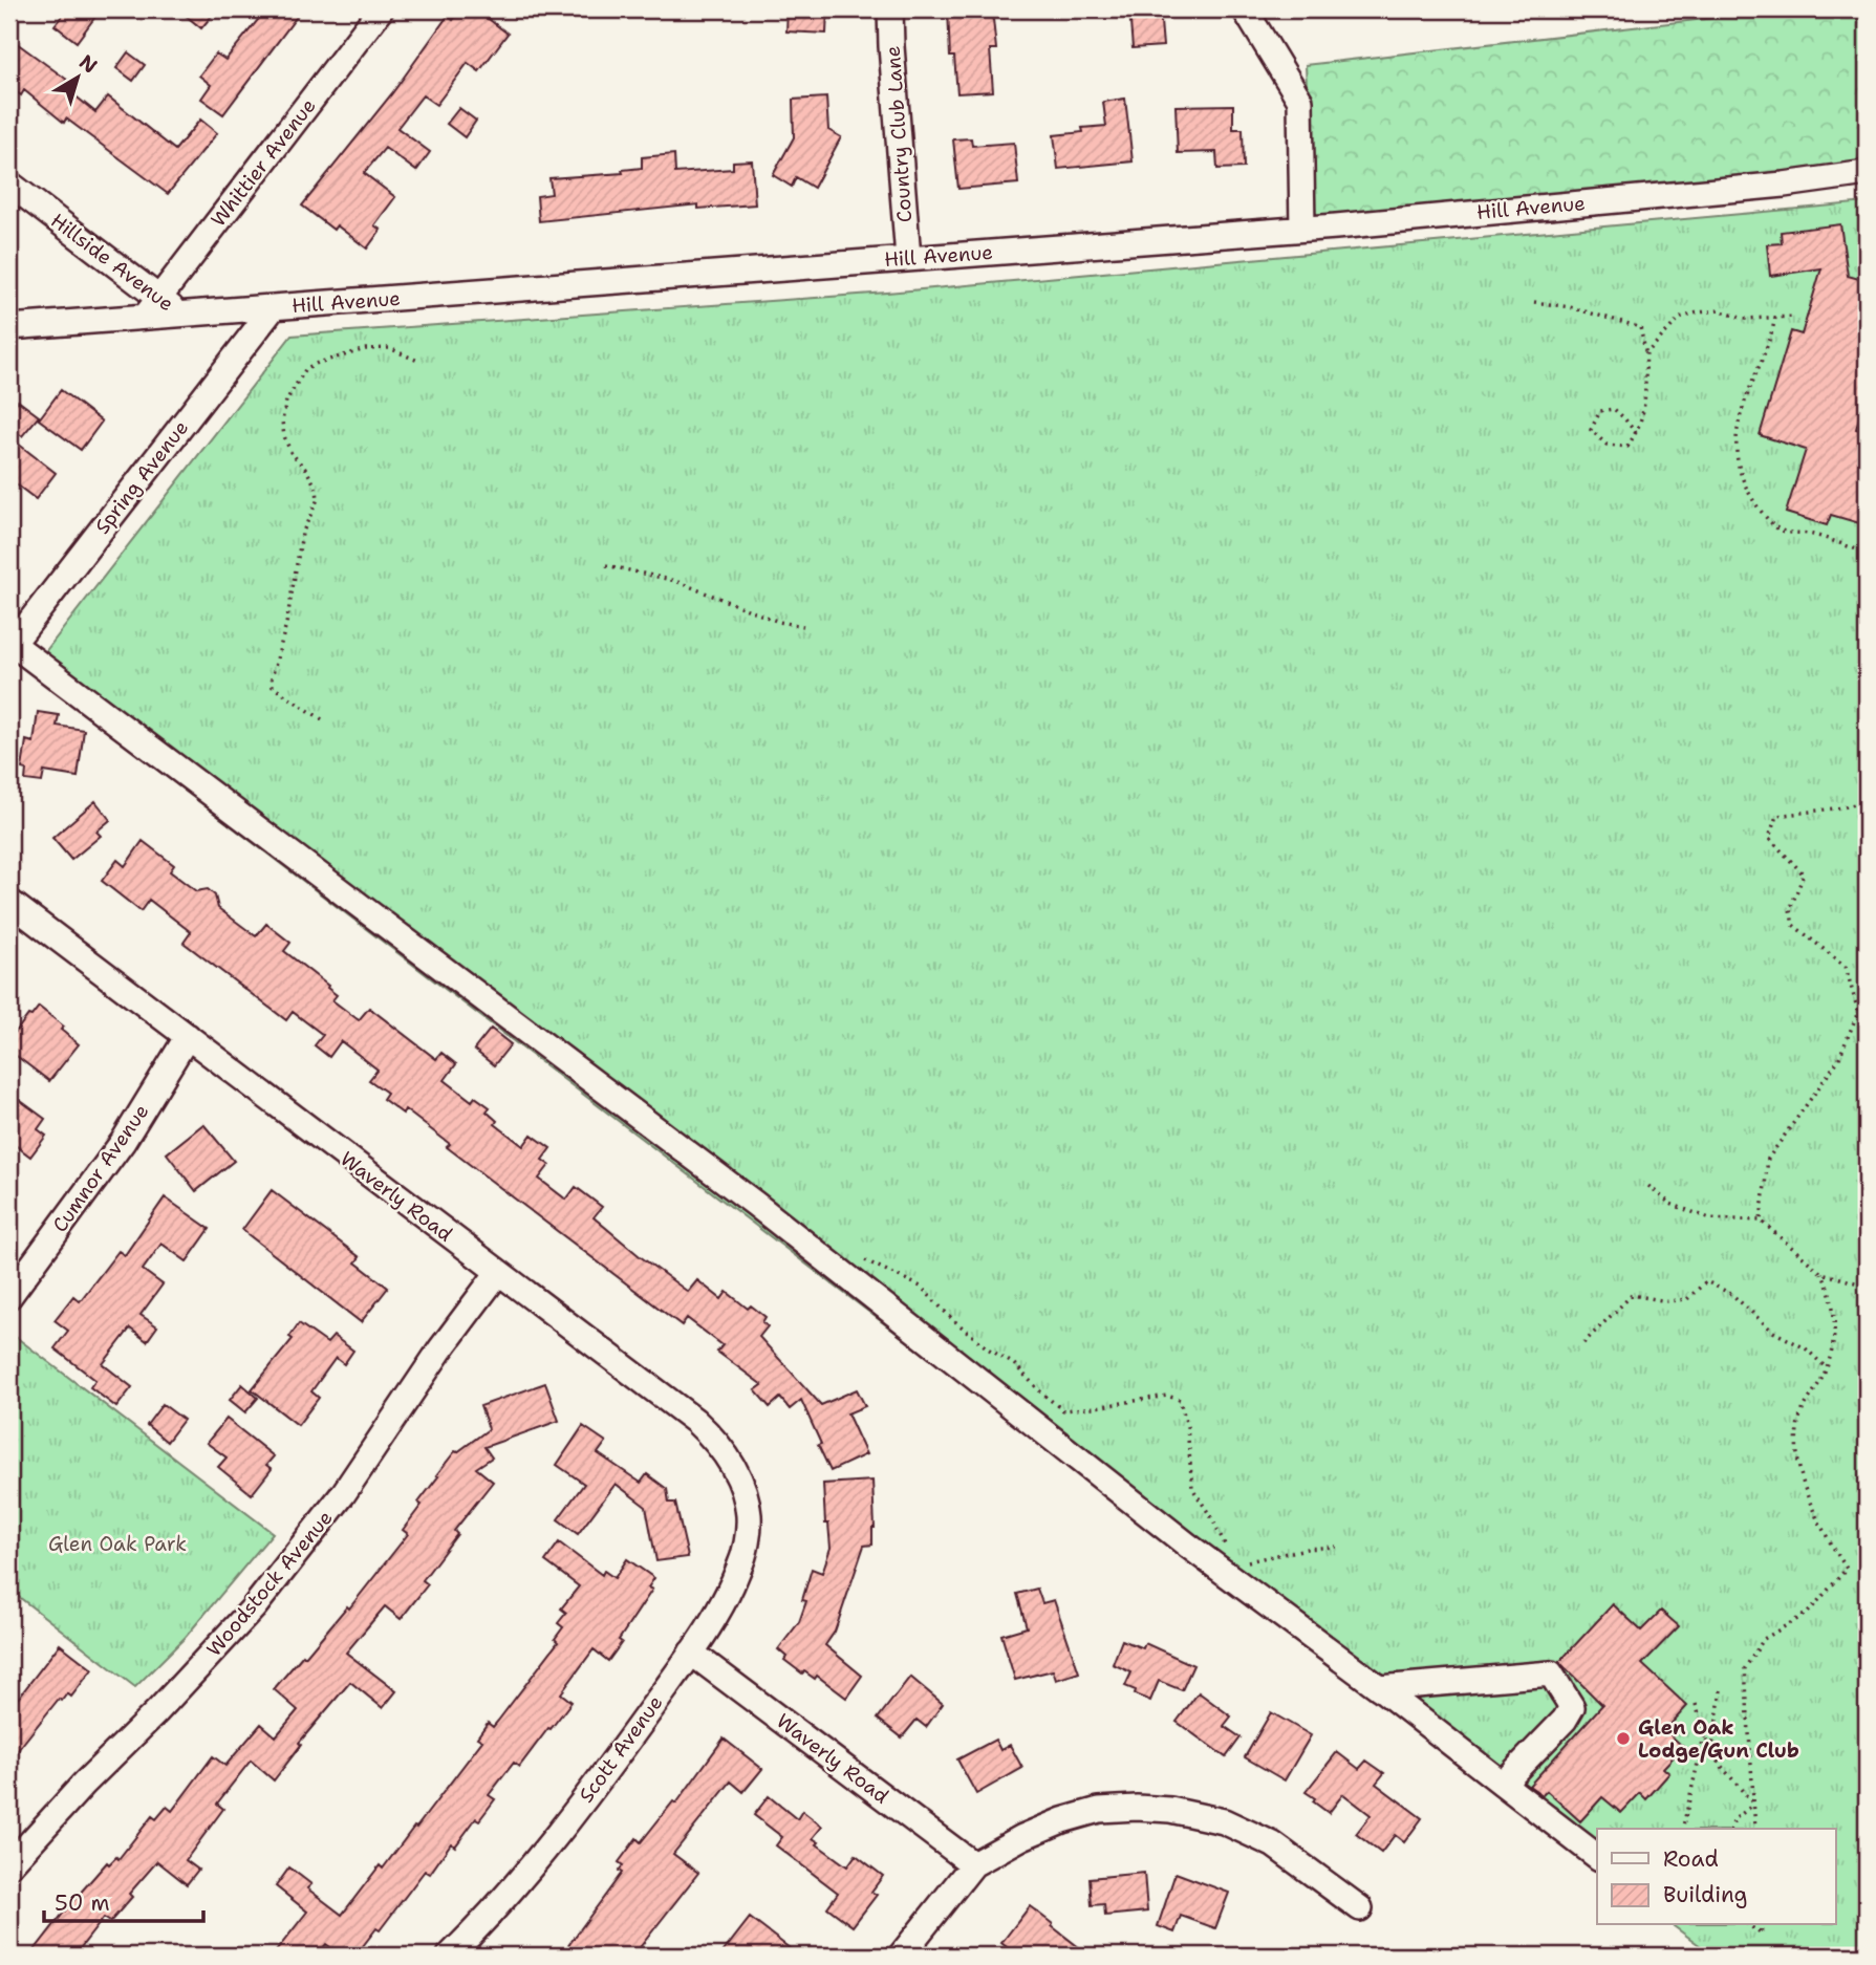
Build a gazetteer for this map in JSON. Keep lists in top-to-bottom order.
{
  "streets": {
    "street": [
      "Country Club Lane",
      "Whittier Avenue",
      "Hill Avenue",
      "Hillside Avenue",
      "Spring Avenue",
      "Cumnor Avenue",
      "Waverly Road",
      "Woodstock Avenue",
      "Scott Avenue"
    ]
  },
  "crossings": [
    ["Country Club Lane", "Hill Avenue"],
    ["Whittier Avenue", "Hillside Avenue"],
    ["Hill Avenue", "Hillside Avenue"],
    ["Hill Avenue", "Spring Avenue"],
    ["Cumnor Avenue", "Waverly Road"],
    ["Waverly Road", "Woodstock Avenue"],
    ["Waverly Road", "Scott Avenue"]
  ],
  "parks": ["Glen Oak Park"],
  "places": ["Glen Oak Lodge/Gun Club"],
  "legend": ["Road", "Building"],
  "scale_bar": "50 m",
  "north": "top right"
}
